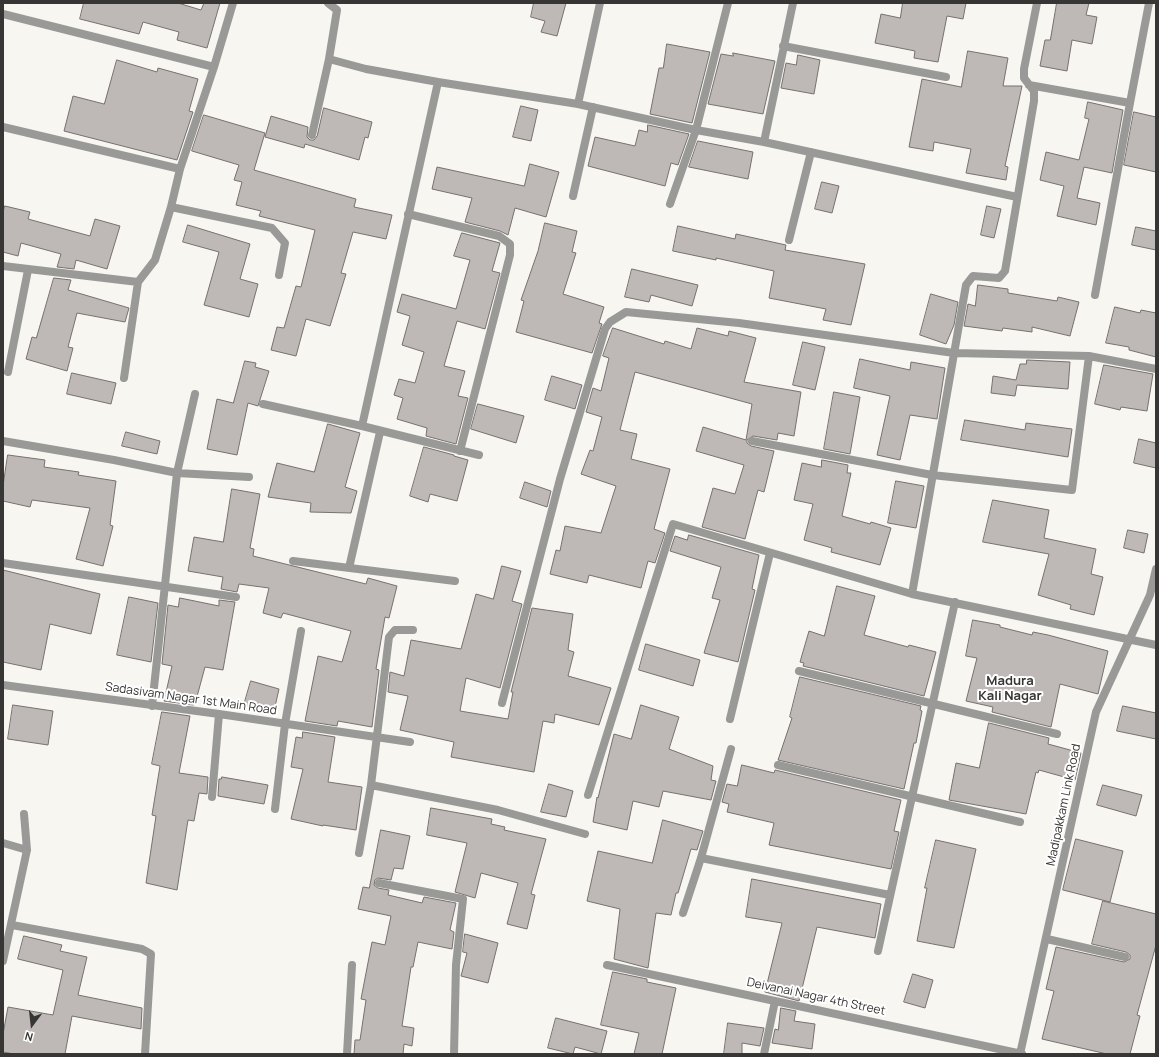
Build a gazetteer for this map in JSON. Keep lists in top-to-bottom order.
{
  "streets": {
    "street": ["Sadasivam Nagar 1st Main Road", "Madipakkam Link Road", "Deivanai Nagar 4th Street"]
  },
  "crossings": [
    ["Madipakkam Link Road", "Deivanai Nagar 4th Street"]
  ],
  "districts": ["Madura Kali Nagar"],
  "north": "bottom"
}
